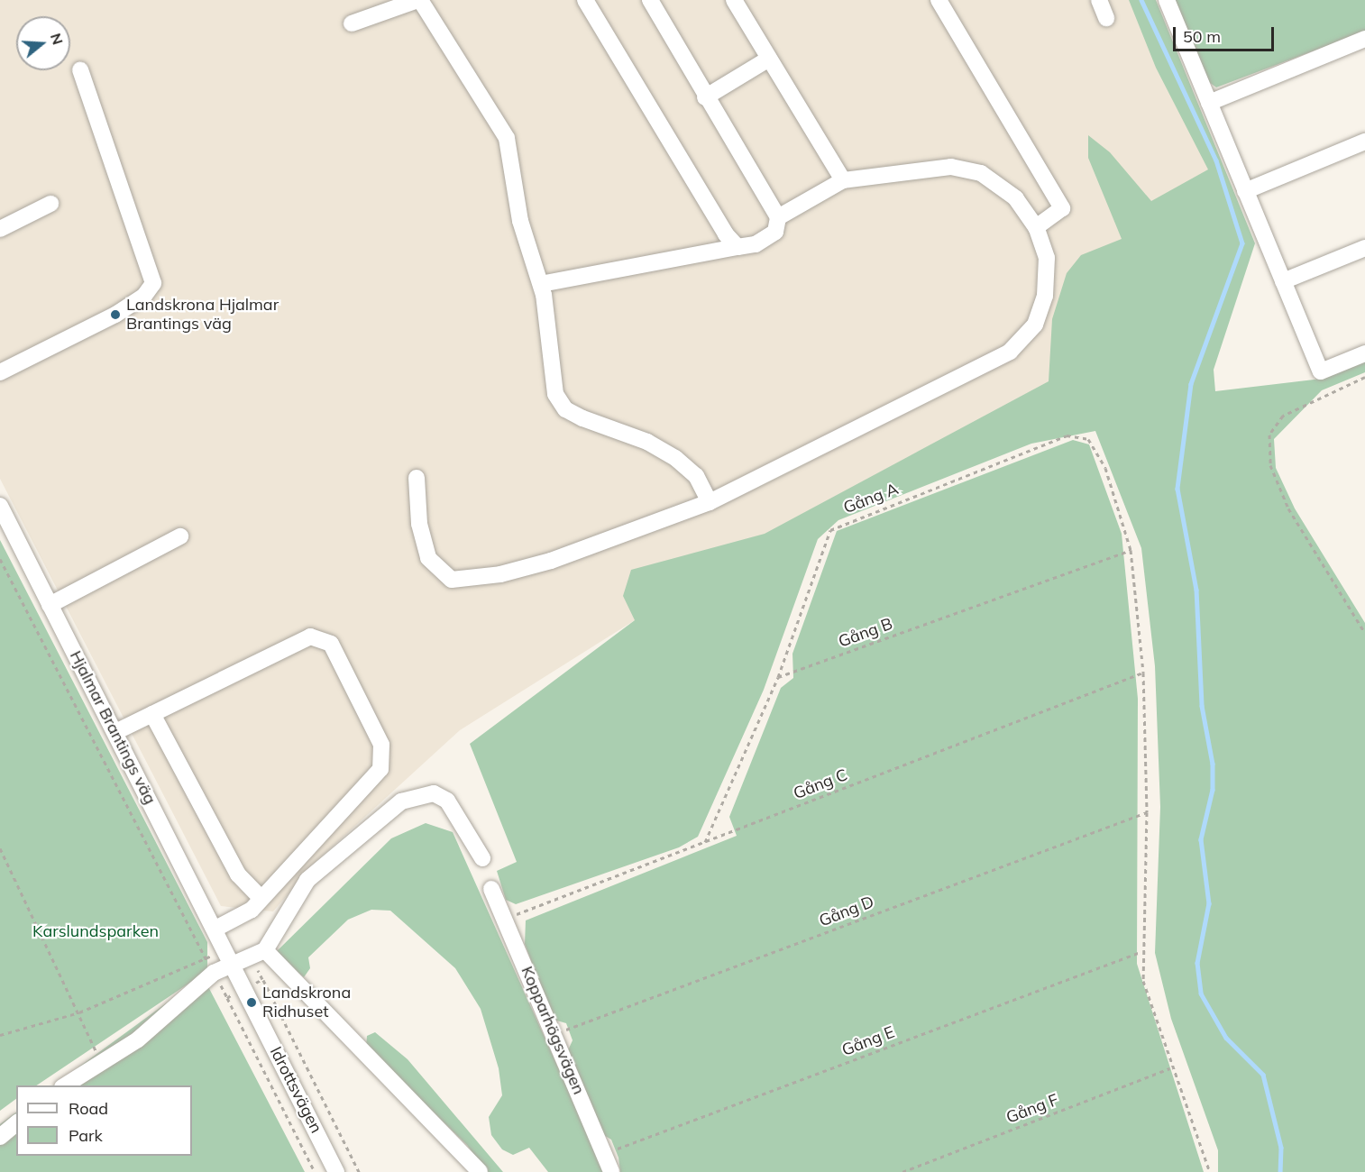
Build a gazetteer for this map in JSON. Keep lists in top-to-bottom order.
{
  "streets": {
    "street": ["Hjalmar Brantings väg", "Kopparhögsvägen", "Idrottsvägen"],
    "path": [
      "Gång A",
      "Gång B",
      "Gång C",
      "Gång D",
      "Gång E",
      "Gång F"
    ]
  },
  "crossings": [
    ["Gång A", "Gång B"],
    ["Hjalmar Brantings väg", "Idrottsvägen"],
    ["Gång C", "Kopparhögsvägen"],
    ["Gång D", "Kopparhögsvägen"],
    ["Kopparhögsvägen", "Gång E"]
  ],
  "parks": ["Karslundsparken"],
  "places": ["Landskrona Hjalmar Brantings väg", "Landskrona Ridhuset"],
  "legend": ["Road", "Park"],
  "scale_bar": "50 m",
  "north": "right"
}
